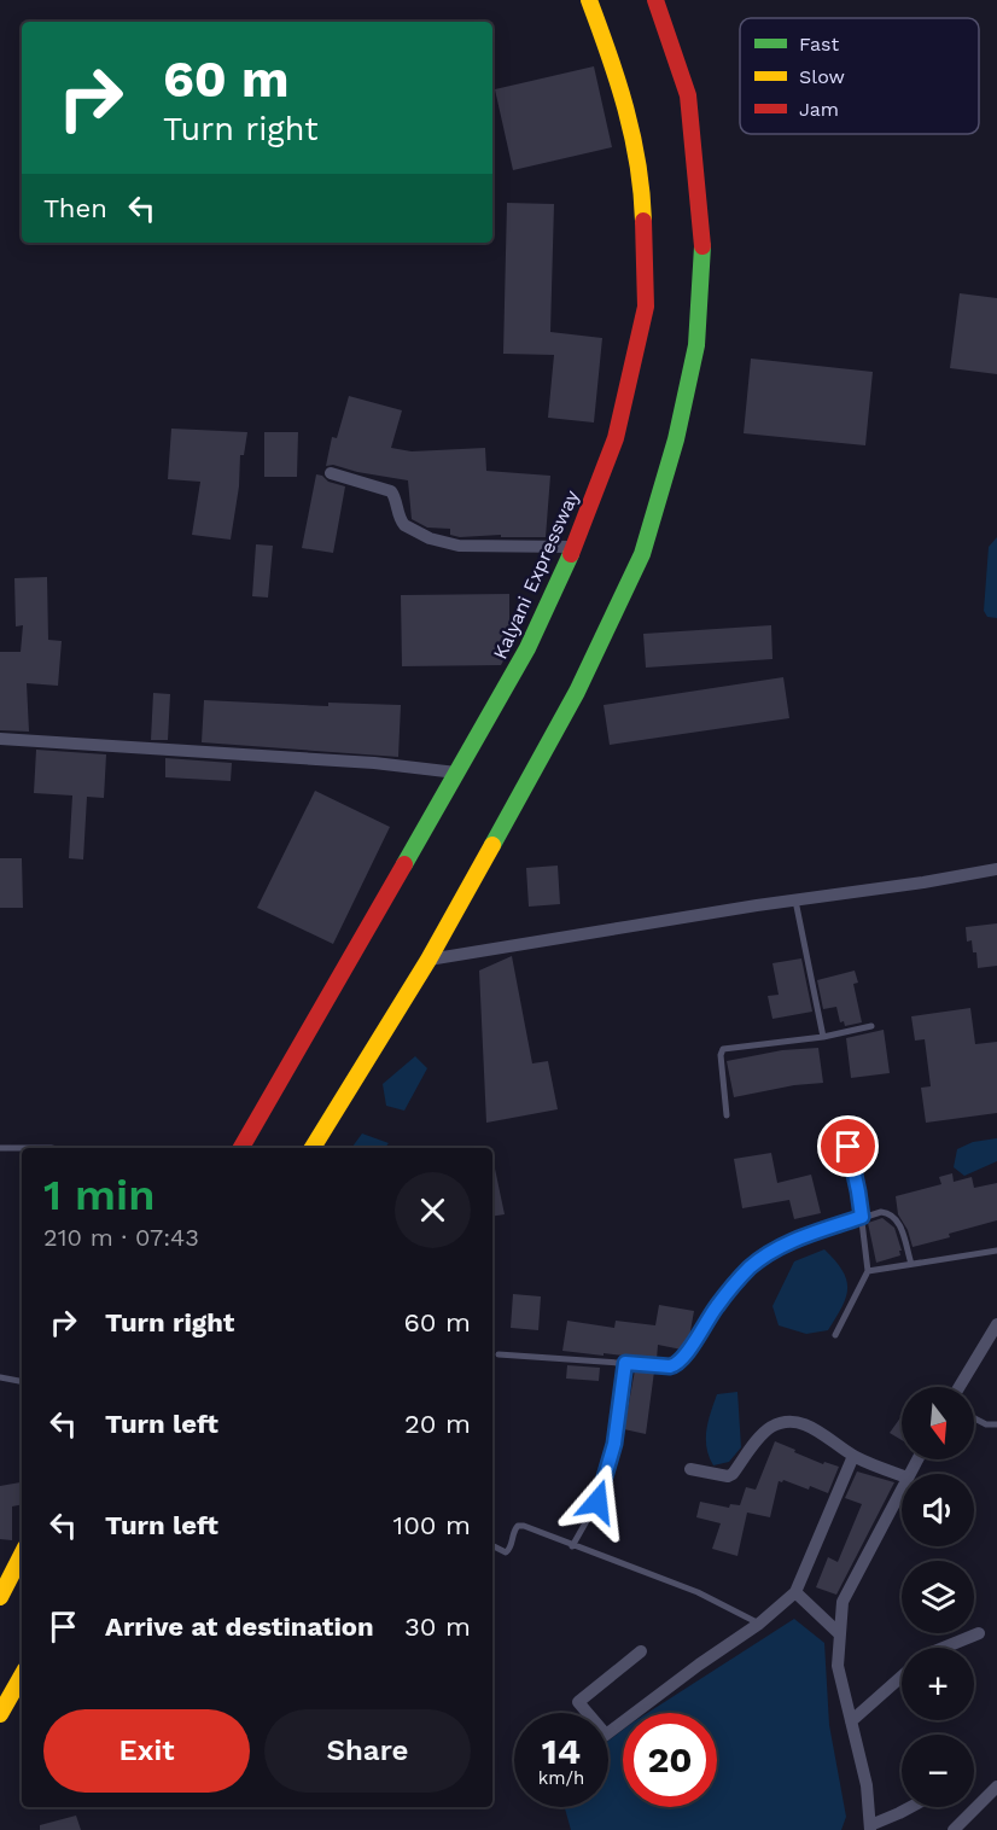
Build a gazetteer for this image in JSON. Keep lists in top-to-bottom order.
{
  "streets": {
    "highway": ["Kalyani Expressway"]
  },
  "legend": ["Fast", "Slow", "Jam"],
  "north": "bottom",
  "page": {
    "turn": ["60 m", "Turn right"],
    "then": "Then",
    "heading": ["1 min", "210 m · 07:43"],
    "list": [
      {
        "name": "Turn right",
        "value": "60 m"
      },
      {
        "name": "Turn left",
        "value": "20 m"
      },
      {
        "name": "Turn left",
        "value": "100 m"
      },
      {
        "name": "Arrive at destination",
        "value": "30 m"
      }
    ],
    "map_buttons": ["+", "−"],
    "buttons": ["Exit", "Share"],
    "speed": "14 km/h",
    "limit": "20"
  }
}
